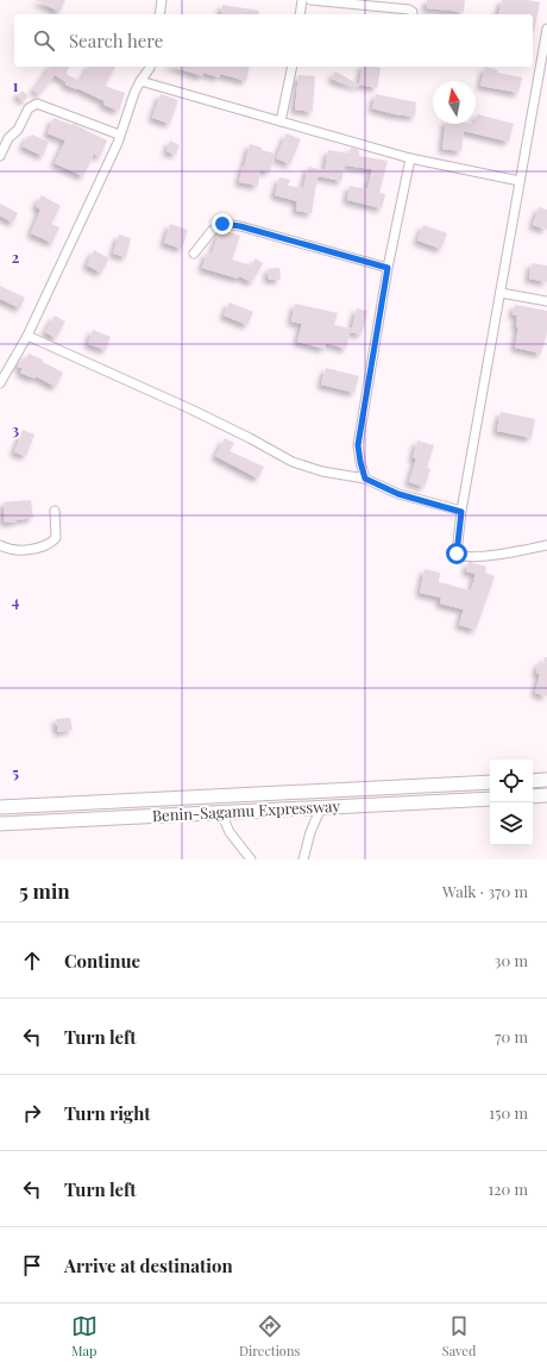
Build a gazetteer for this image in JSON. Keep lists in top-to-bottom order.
{
  "streets": {
    "highway": ["Benin-Sagamu Expressway"]
  },
  "north": "top",
  "page": {
    "search": "Search here",
    "heading": ["5 min", "Walk · 370 m"],
    "list": [
      ["Continue", "30 m"],
      ["Turn left", "70 m"],
      ["Turn right", "150 m"],
      ["Turn left", "120 m"],
      "Arrive at destination"
    ],
    "nav": ["Map", "Directions", "Saved"]
  },
  "grid": {
    "rows": [
      "1",
      "2",
      "3",
      "4",
      "5"
    ]
  }
}
